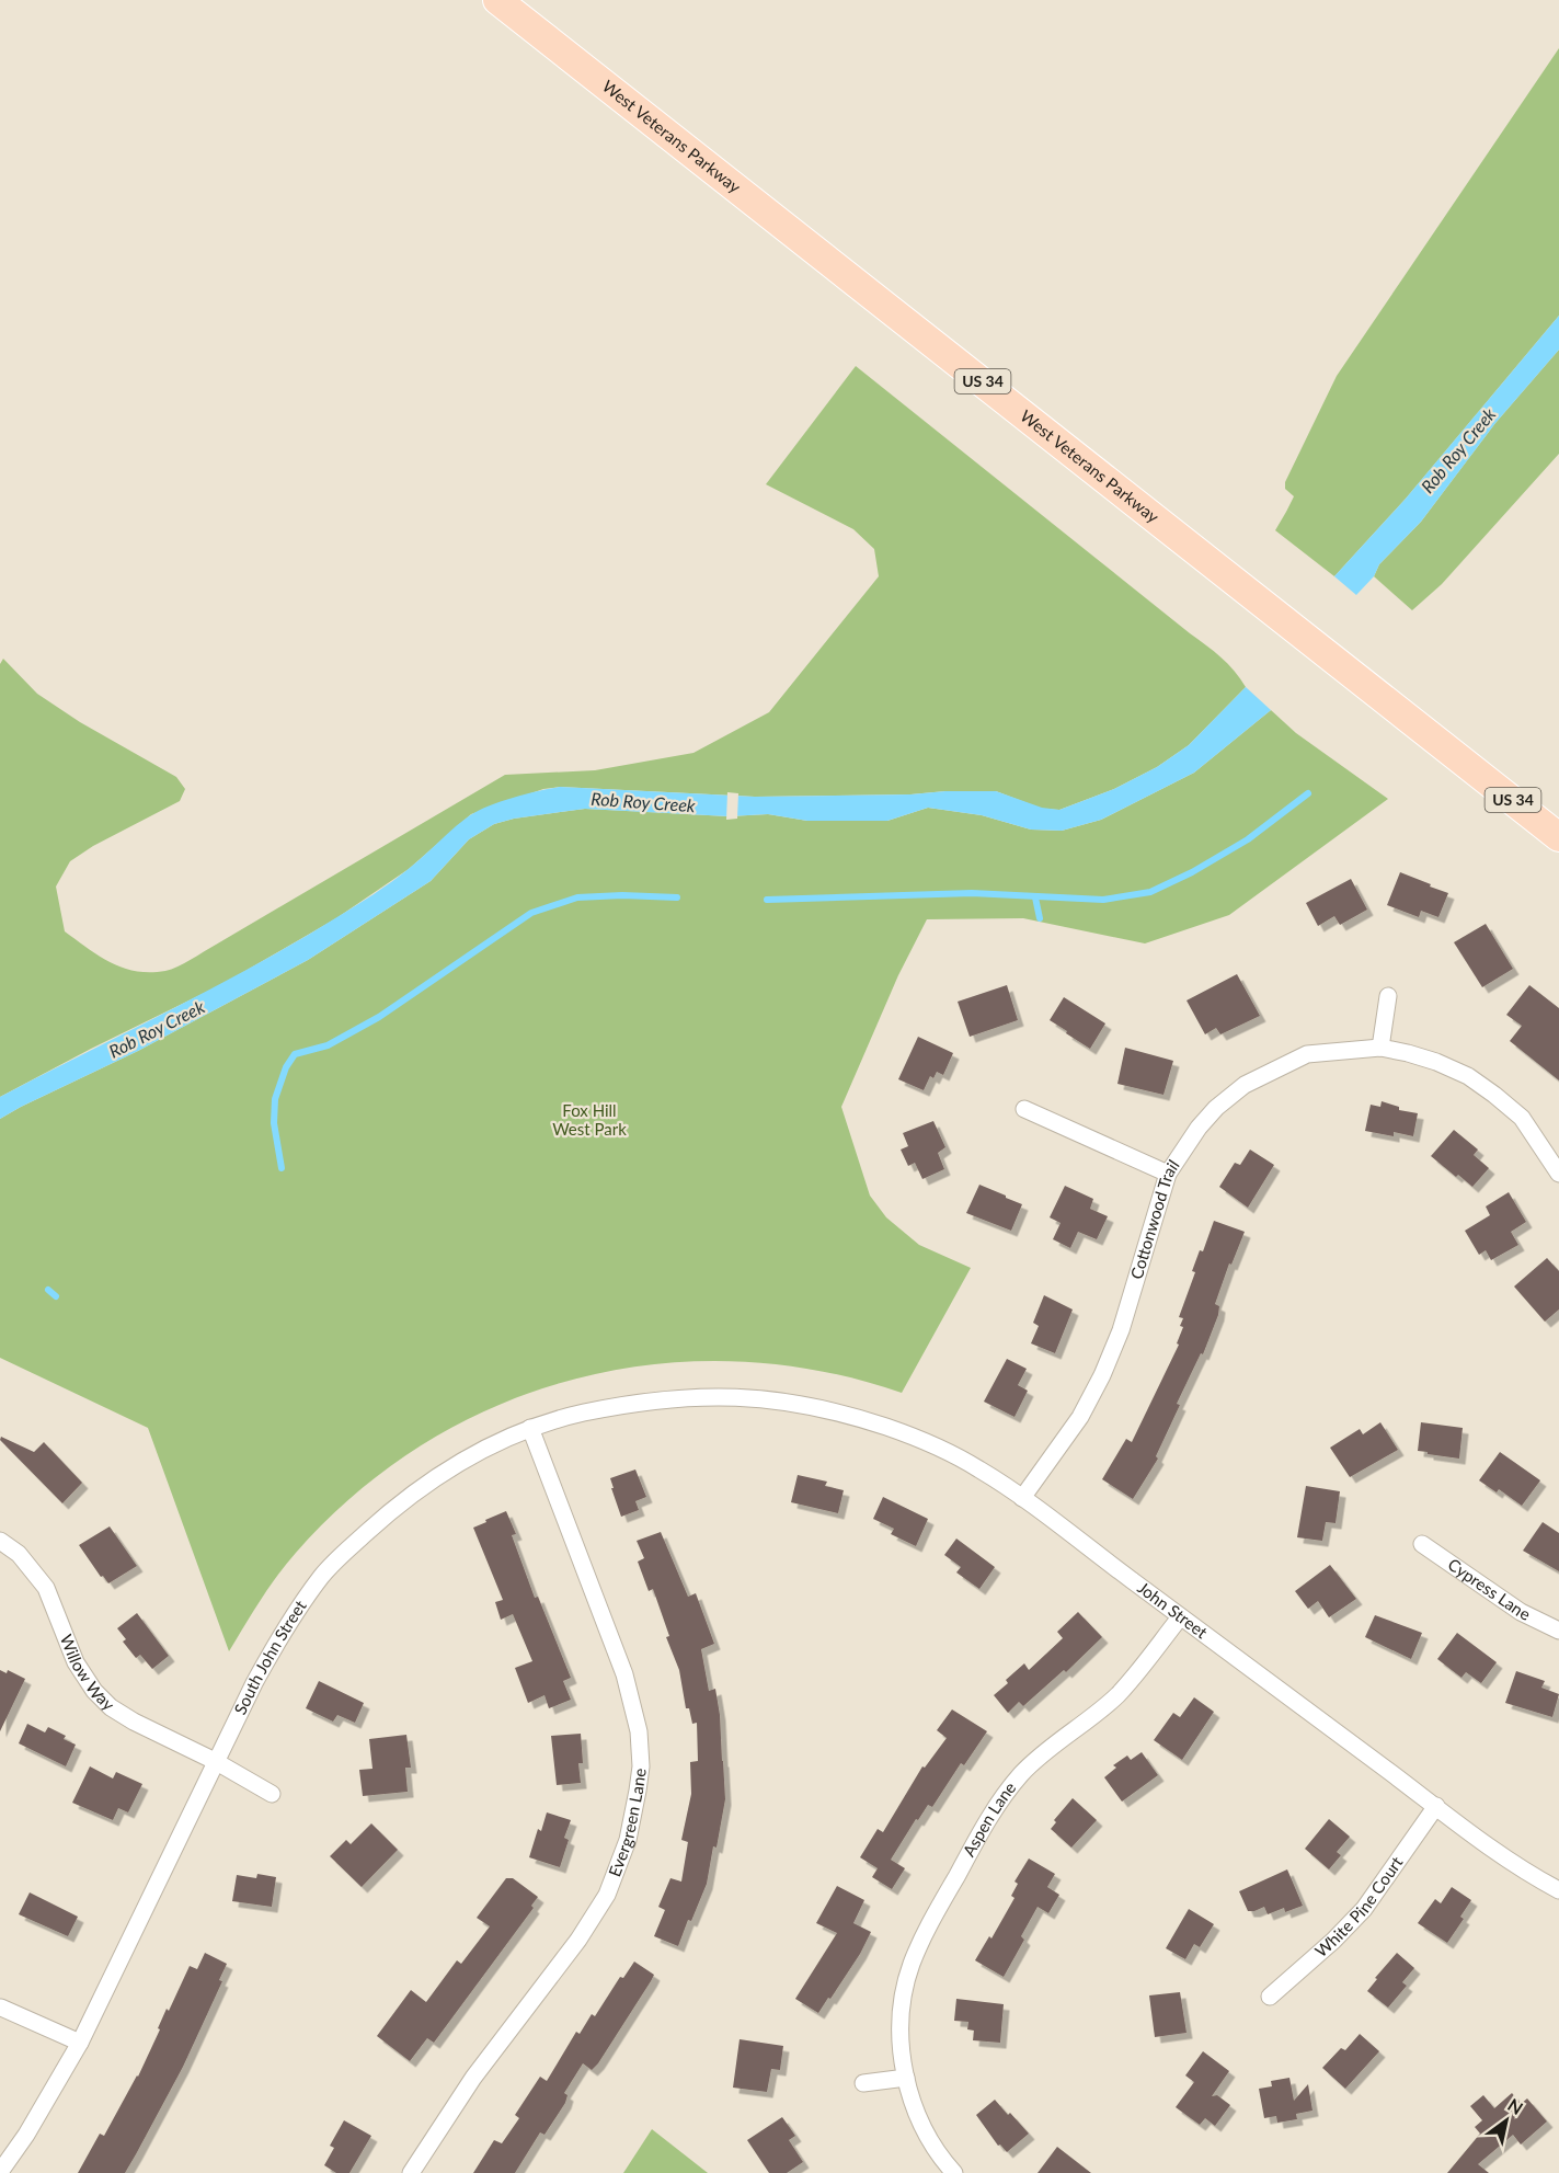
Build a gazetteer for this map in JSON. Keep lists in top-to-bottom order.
{
  "streets": {
    "main road": ["West Veterans Parkway", "US 34"],
    "street": [
      "Cottonwood Trail",
      "Cypress Lane",
      "John Street",
      "South John Street",
      "Willow Way",
      "Aspen Lane",
      "Evergreen Lane",
      "White Pine Court"
    ]
  },
  "crossings": [
    ["Cottonwood Trail", "John Street"],
    ["John Street", "South John Street"],
    ["John Street", "Aspen Lane"],
    ["John Street", "White Pine Court"],
    ["South John Street", "Willow Way"],
    ["South John Street", "Evergreen Lane"]
  ],
  "water": ["Rob Roy Creek"],
  "parks": ["Fox Hill West Park"],
  "north": "top right"
}
